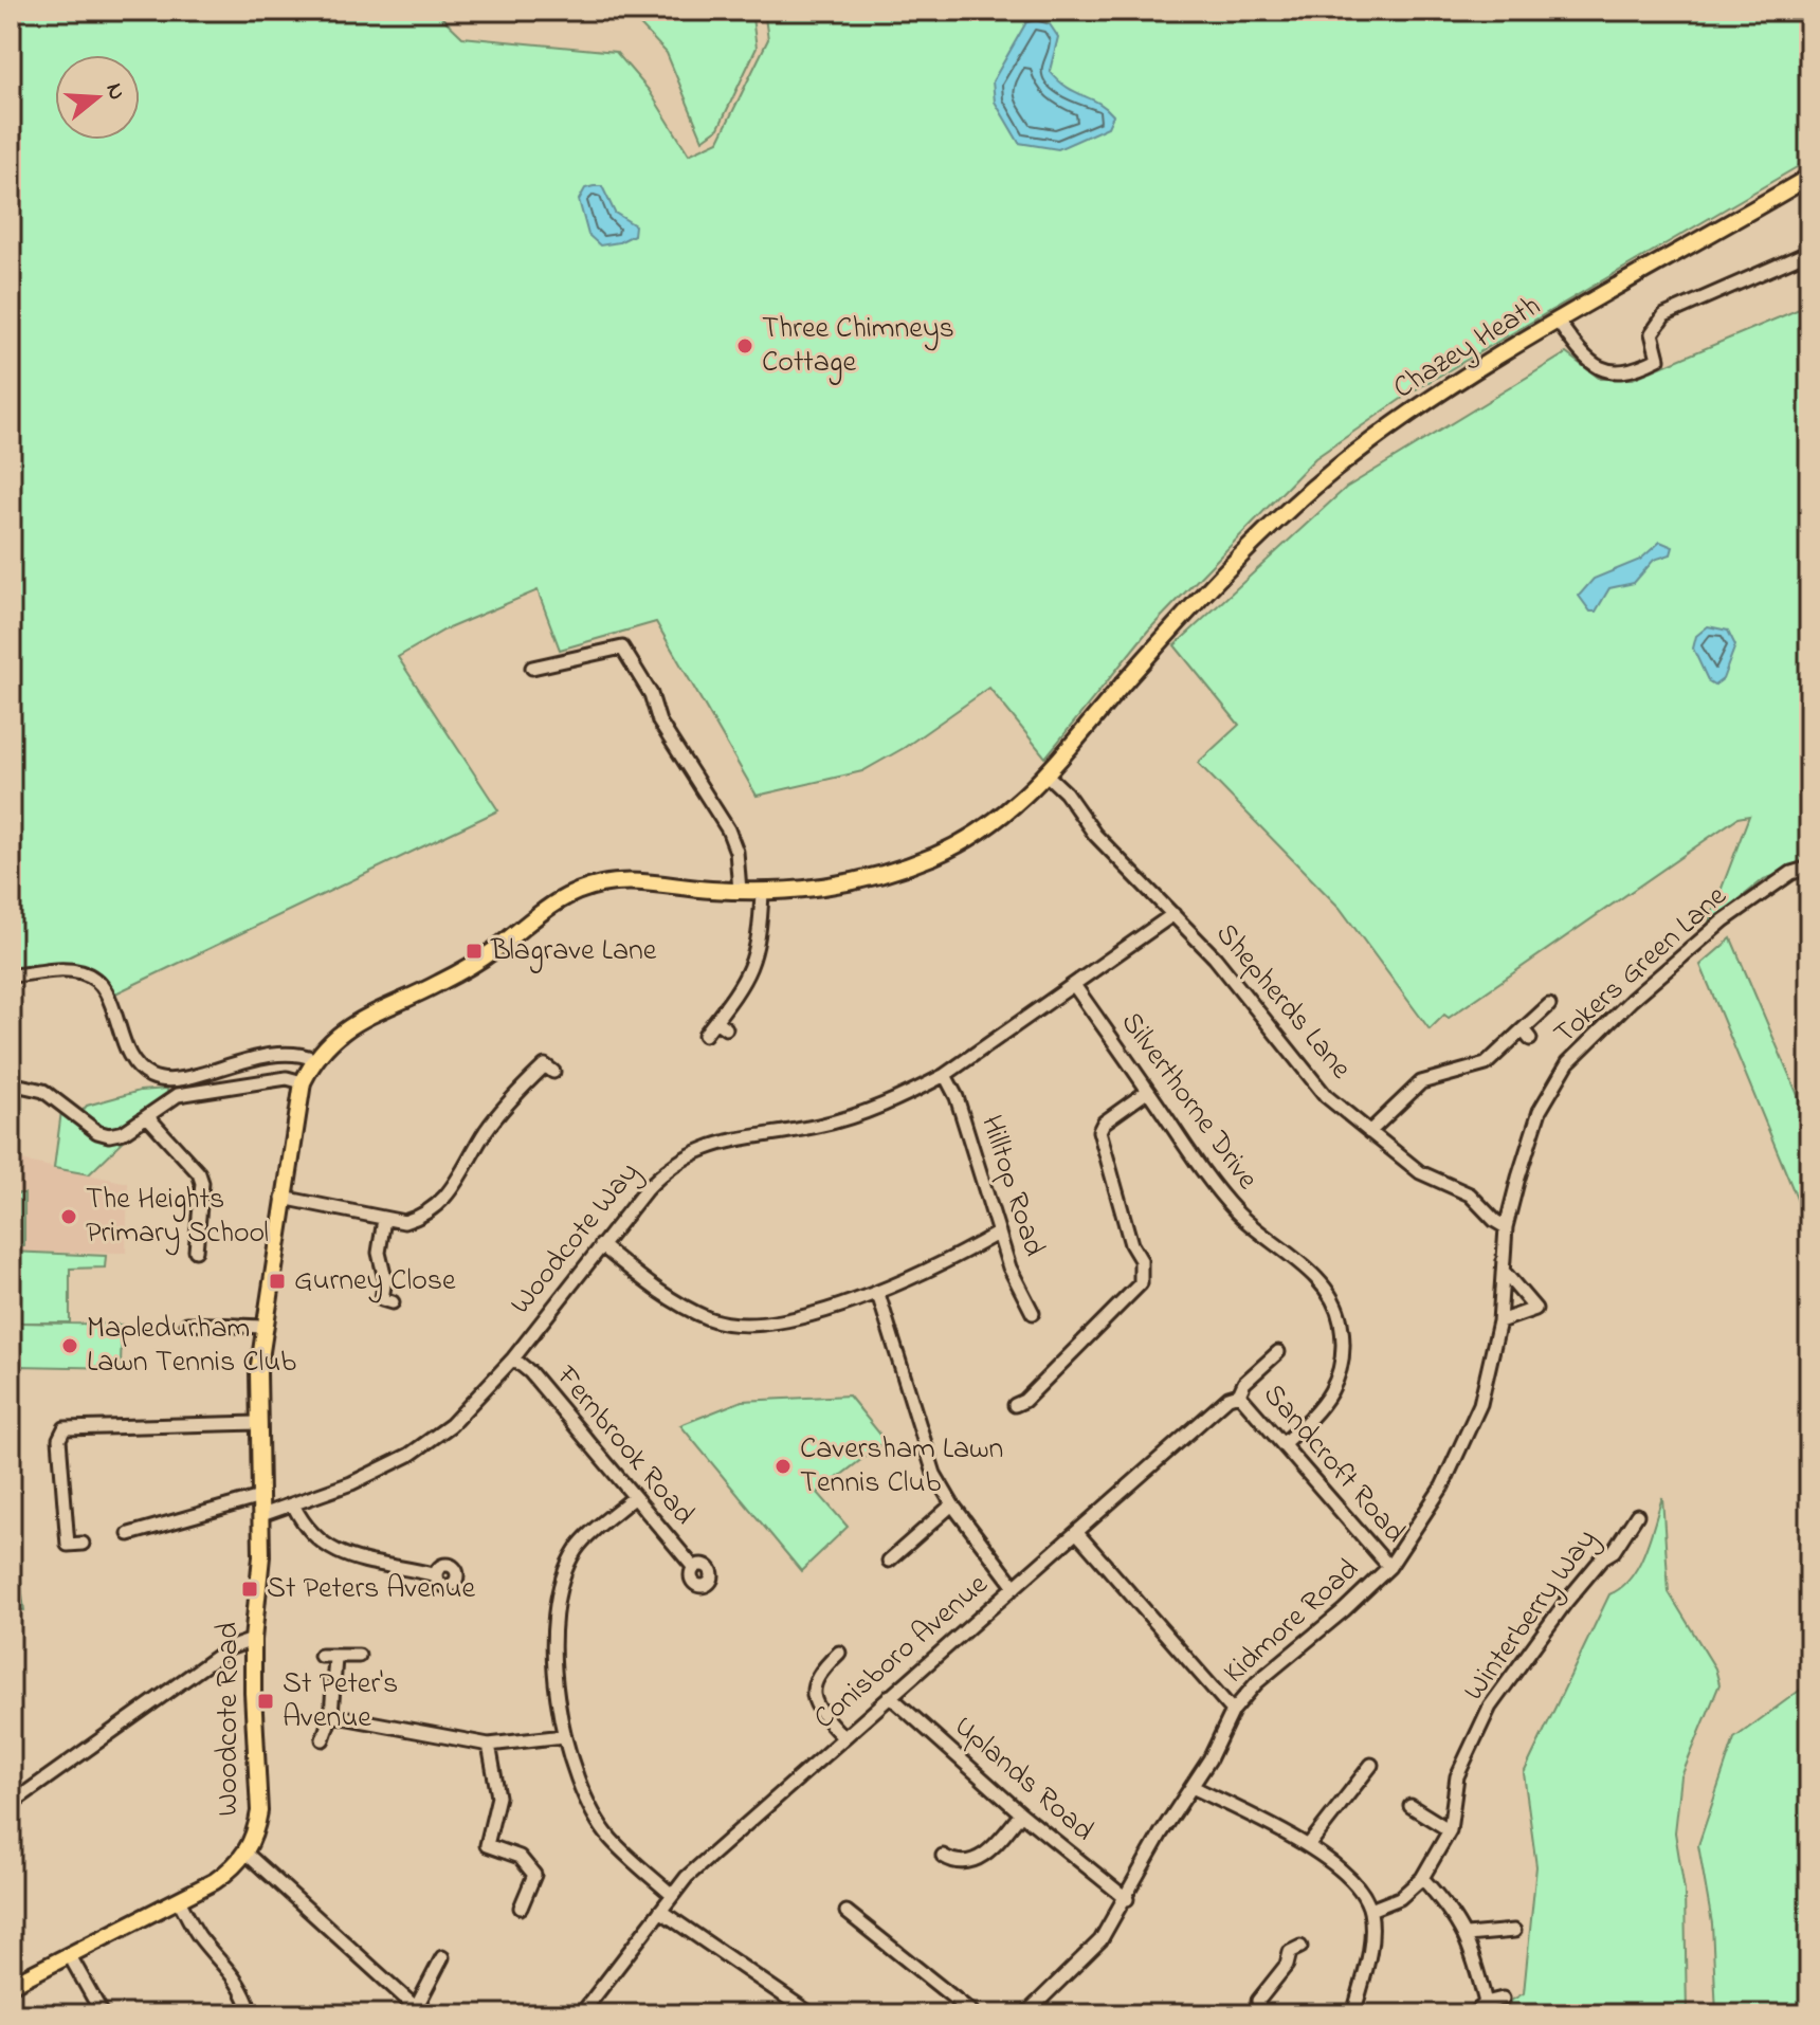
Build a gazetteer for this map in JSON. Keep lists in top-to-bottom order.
{
  "streets": {
    "main road": ["Chazey Heath", "Woodcote Road"],
    "street": [
      "Tokers Green Lane",
      "Shepherds Lane",
      "Silverthorne Drive",
      "Hilltop Road",
      "Woodcote Way",
      "Fernbrook Road",
      "Sandcroft Road",
      "Winterberry Way",
      "Kidmore Road",
      "Conisboro Avenue",
      "Uplands Road"
    ]
  },
  "crossings": [
    ["Chazey Heath", "Shepherds Lane"],
    ["Chazey Heath", "Woodcote Road"],
    ["Tokers Green Lane", "Shepherds Lane"],
    ["Tokers Green Lane", "Kidmore Road"],
    ["Shepherds Lane", "Woodcote Way"],
    ["Shepherds Lane", "Kidmore Road"],
    ["Silverthorne Drive", "Woodcote Way"],
    ["Silverthorne Drive", "Sandcroft Road"],
    ["Hilltop Road", "Woodcote Way"],
    ["Woodcote Way", "Fernbrook Road"],
    ["Woodcote Way", "Woodcote Road"],
    ["Sandcroft Road", "Kidmore Road"],
    ["Sandcroft Road", "Conisboro Avenue"],
    ["Kidmore Road", "Uplands Road"],
    ["Conisboro Avenue", "Uplands Road"]
  ],
  "places": {
    "other": [
      "Three Chimneys Cottage",
      "The Heights Primary School",
      "Mapledurham Lawn Tennis Club",
      "Caversham Lawn Tennis Club"
    ],
    "transit": [
      "Blagrave Lane",
      "Gurney Close",
      "St Peters Avenue",
      "St Peter's Avenue"
    ]
  },
  "north": "right"
}
